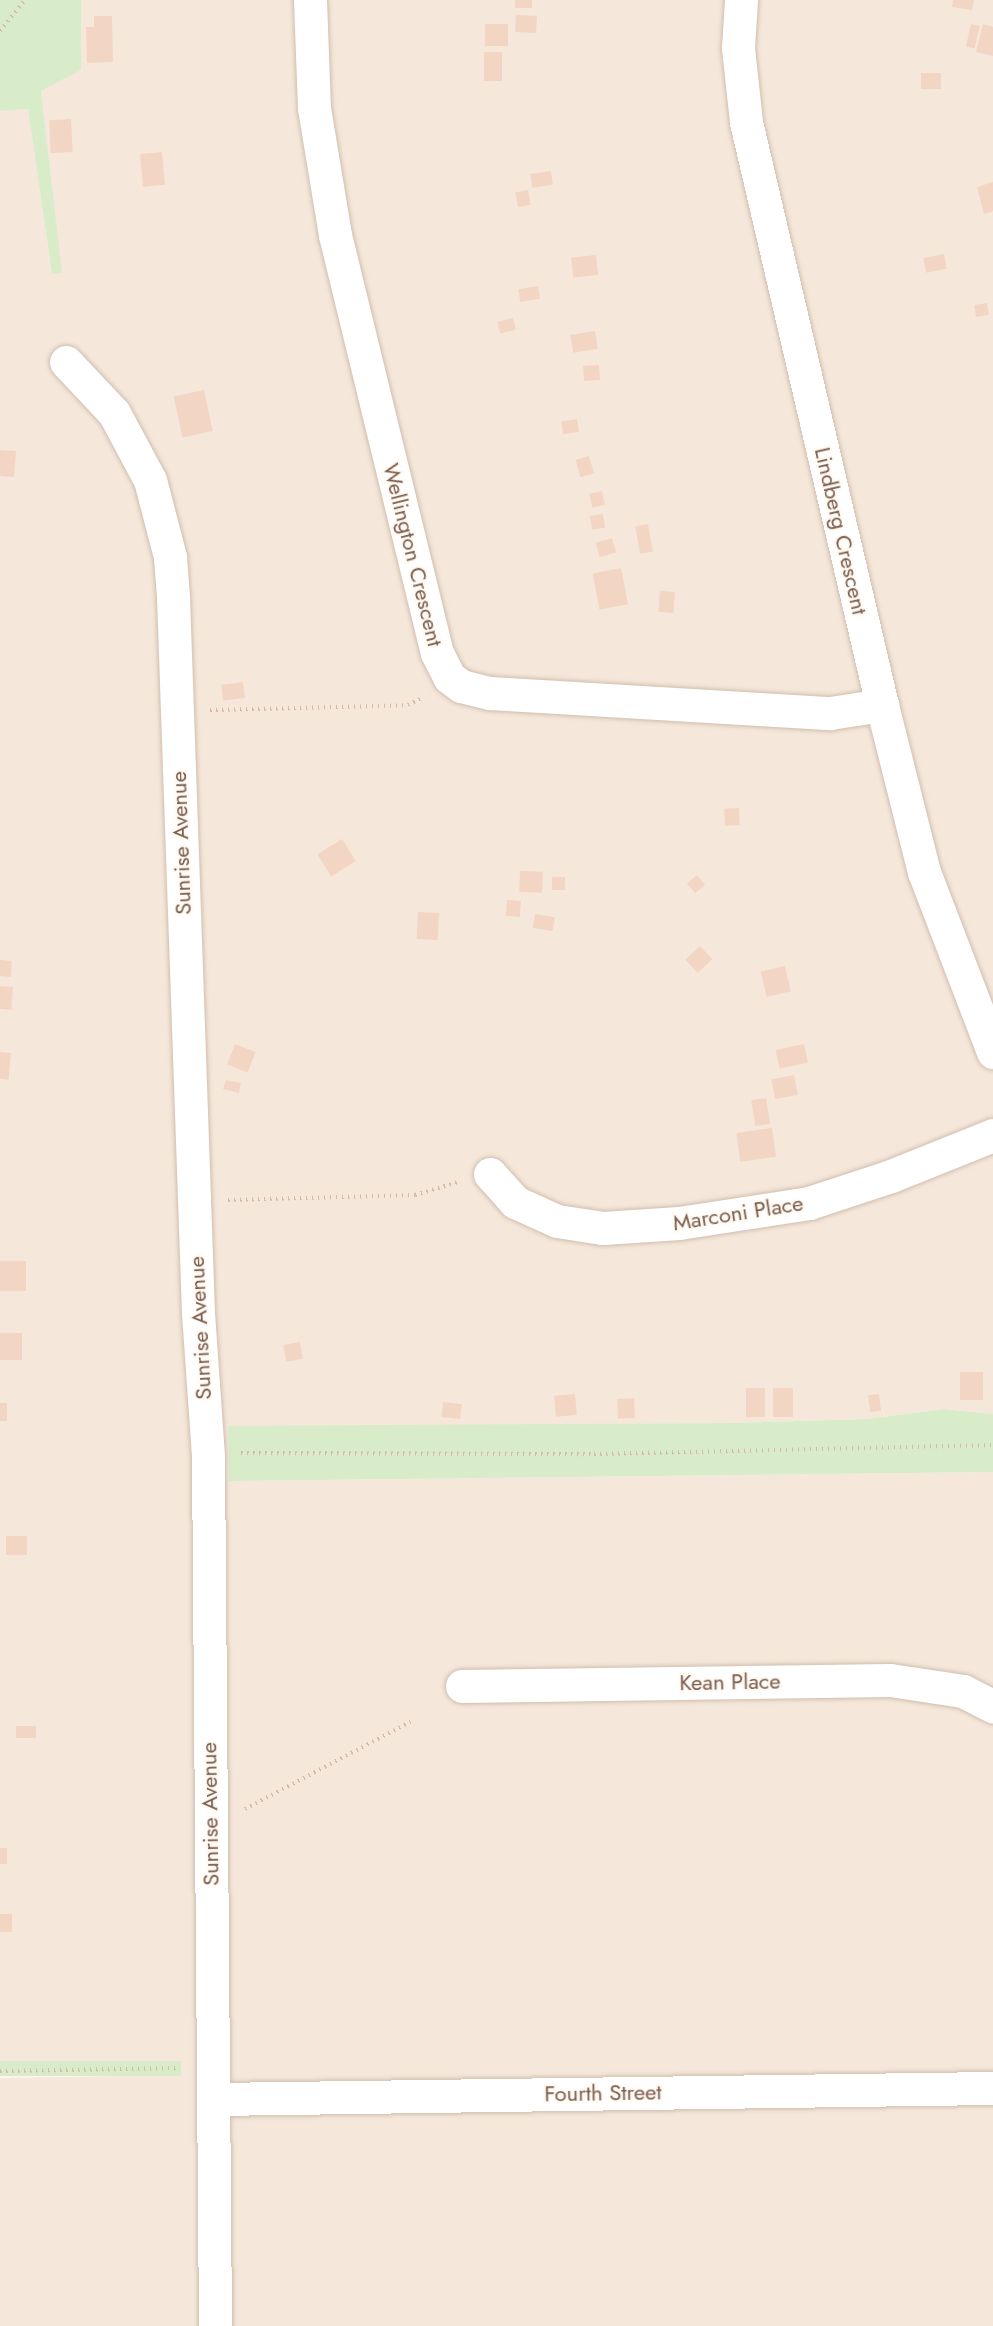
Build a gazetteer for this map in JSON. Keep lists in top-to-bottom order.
{
  "streets": {
    "street": [
      "Lindberg Crescent",
      "Wellington Crescent",
      "Sunrise Avenue",
      "Marconi Place",
      "Kean Place",
      "Fourth Street"
    ]
  },
  "crossings": [
    ["Lindberg Crescent", "Wellington Crescent"],
    ["Sunrise Avenue", "Fourth Street"]
  ]
}
